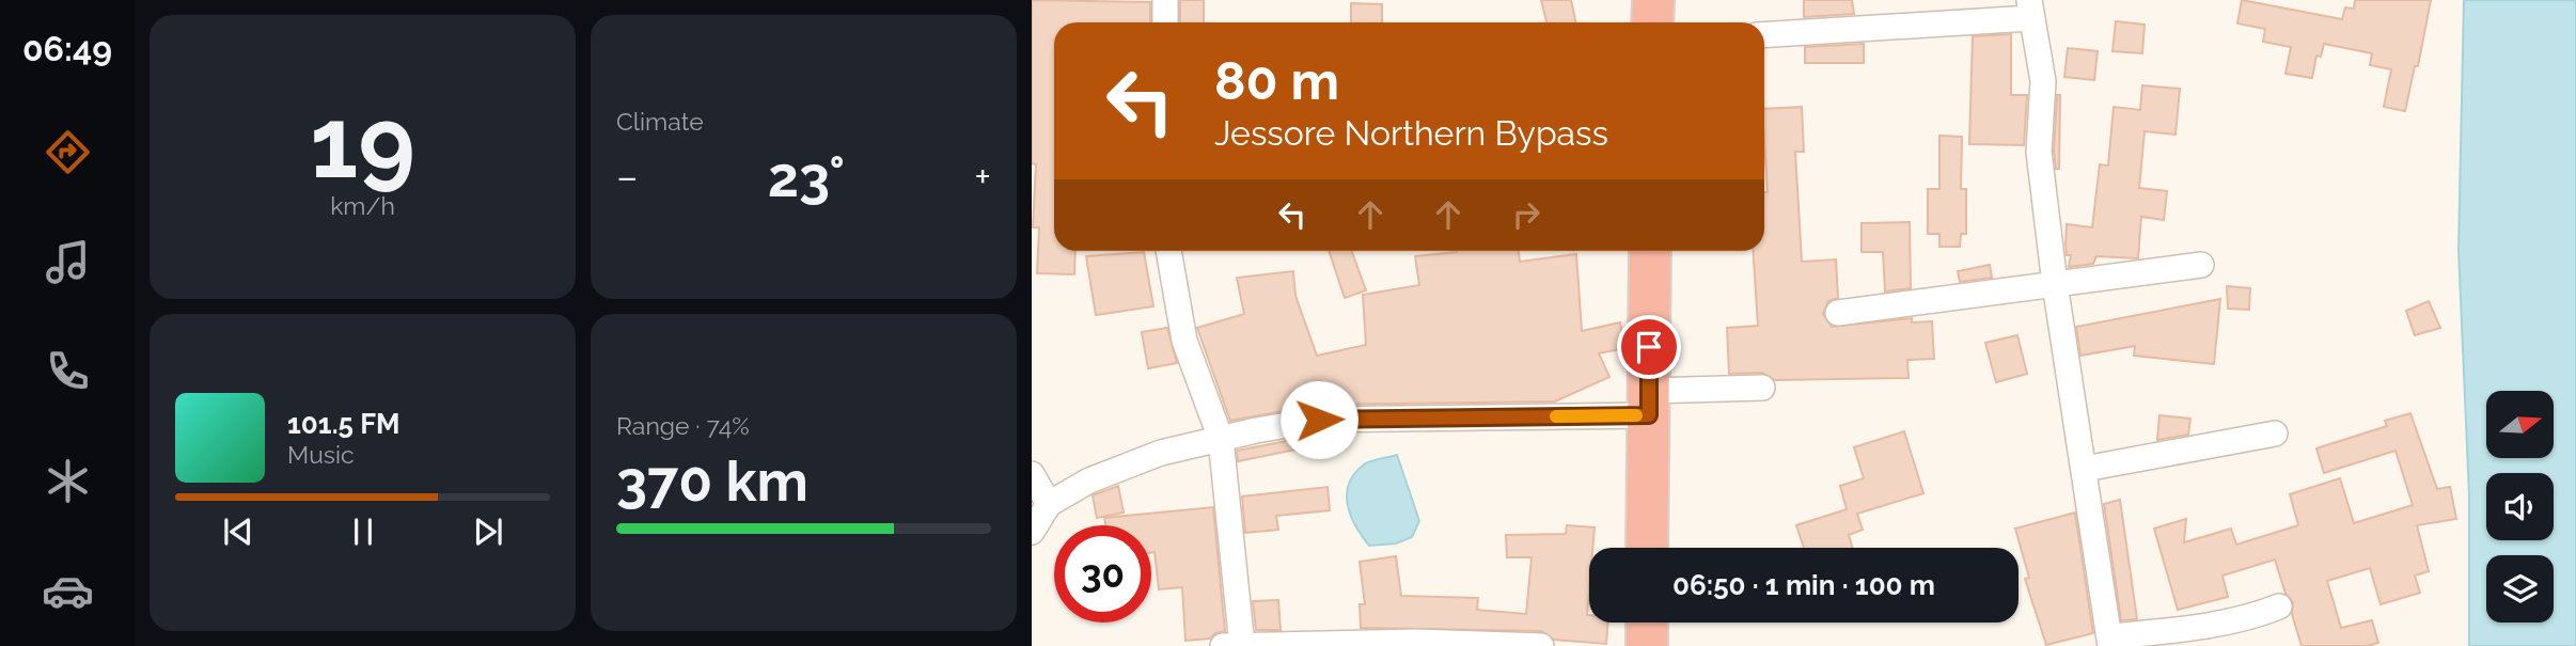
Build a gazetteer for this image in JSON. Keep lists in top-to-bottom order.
{
  "north": "right",
  "page": {
    "tabs": "06:49",
    "tile": [
      ["19", "km/h"],
      "Climate",
      ["Range · 74%", "370 km"]
    ],
    "turn": ["80 m", "Jessore Northern Bypass"],
    "heat": ["−", "23°", "+"],
    "song": ["101.5 FM", "Music"],
    "limit": "30",
    "trip": "06:50 · 1 min · 100 m"
  }
}
